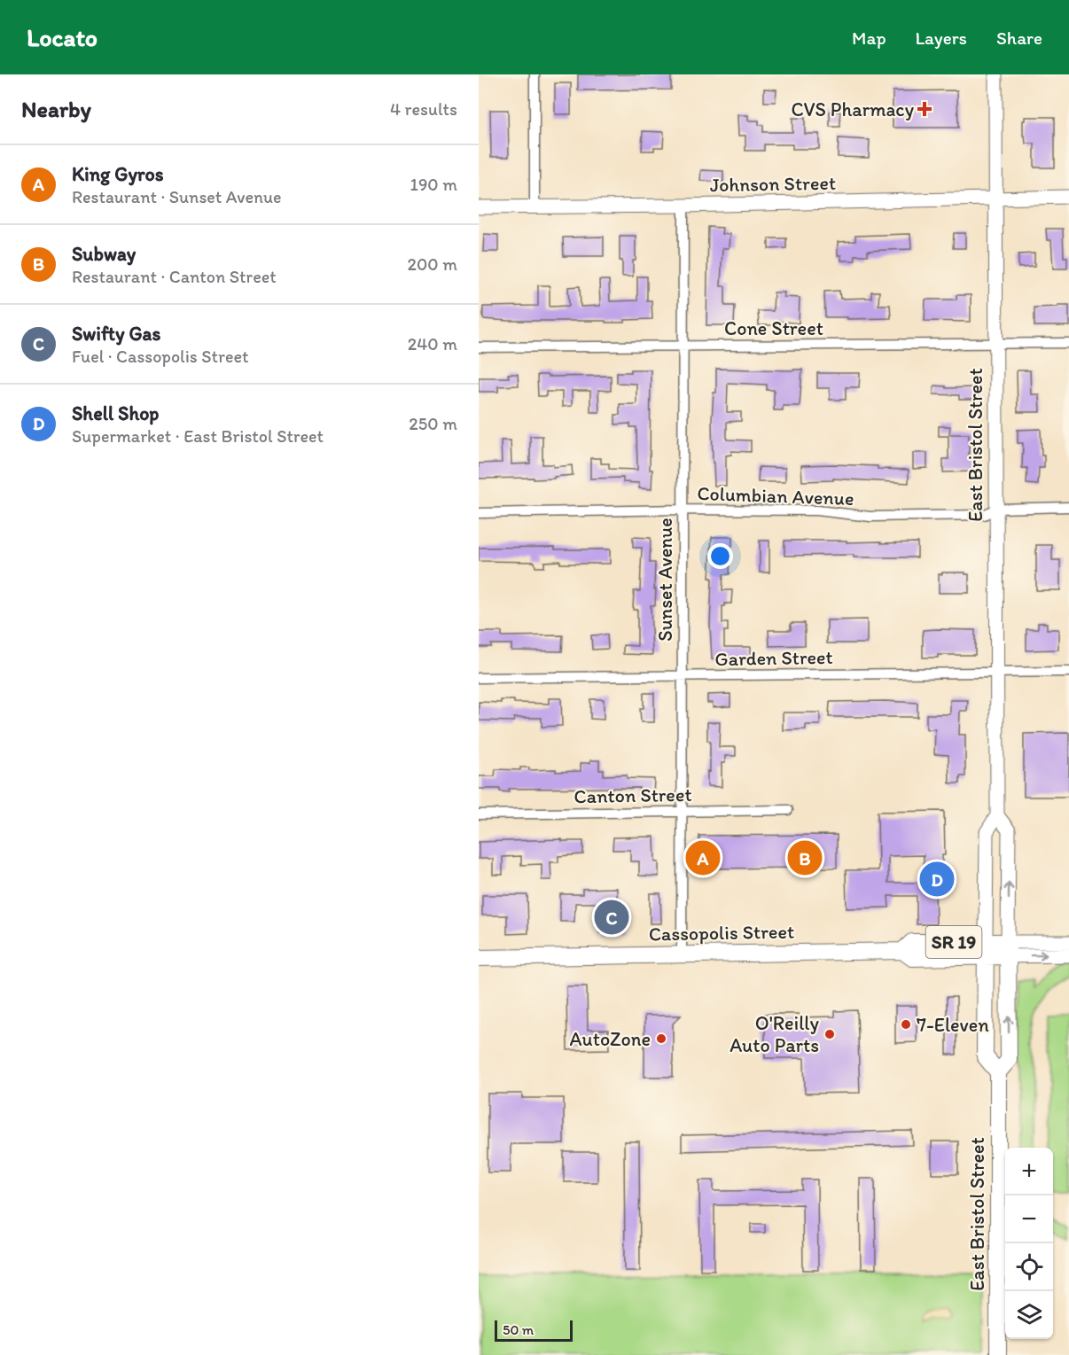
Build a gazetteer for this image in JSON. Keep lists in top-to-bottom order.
{
  "streets": {
    "main road": [
      "Johnson Street",
      "East Bristol Street",
      "Cassopolis Street",
      "SR 19"
    ],
    "street": [
      "Cone Street",
      "Columbian Avenue",
      "Sunset Avenue",
      "Garden Street",
      "Canton Street"
    ]
  },
  "crossings": [
    ["Johnson Street", "East Bristol Street"],
    ["Johnson Street", "Sunset Avenue"],
    ["Cone Street", "East Bristol Street"],
    ["Cone Street", "Sunset Avenue"],
    ["East Bristol Street", "Columbian Avenue"],
    ["East Bristol Street", "Garden Street"],
    ["East Bristol Street", "Cassopolis Street"],
    ["Columbian Avenue", "Sunset Avenue"],
    ["Sunset Avenue", "Garden Street"],
    ["Sunset Avenue", "Canton Street"],
    ["Sunset Avenue", "Cassopolis Street"]
  ],
  "places": {
    "health": ["CVS Pharmacy"],
    "other": ["7-Eleven", "O'Reilly Auto Parts", "AutoZone"]
  },
  "scale_bar": "50 m",
  "page": {
    "header": "Locato",
    "nav": ["Map", "Layers", "Share"],
    "heading": ["Nearby", "4 results"],
    "list": [
      {
        "mark": "A",
        "name": "King Gyros",
        "note": "Restaurant · Sunset Avenue",
        "value": "190 m"
      },
      {
        "mark": "B",
        "name": "Subway",
        "note": "Restaurant · Canton Street",
        "value": "200 m"
      },
      {
        "mark": "C",
        "name": "Swifty Gas",
        "note": "Fuel · Cassopolis Street",
        "value": "240 m"
      },
      {
        "mark": "D",
        "name": "Shell Shop",
        "note": "Supermarket · East Bristol Street",
        "value": "250 m"
      }
    ],
    "pins": [
      "A",
      "B",
      "D",
      "C"
    ],
    "map_buttons": ["+", "−"],
    "scale": "50 m"
  }
}
